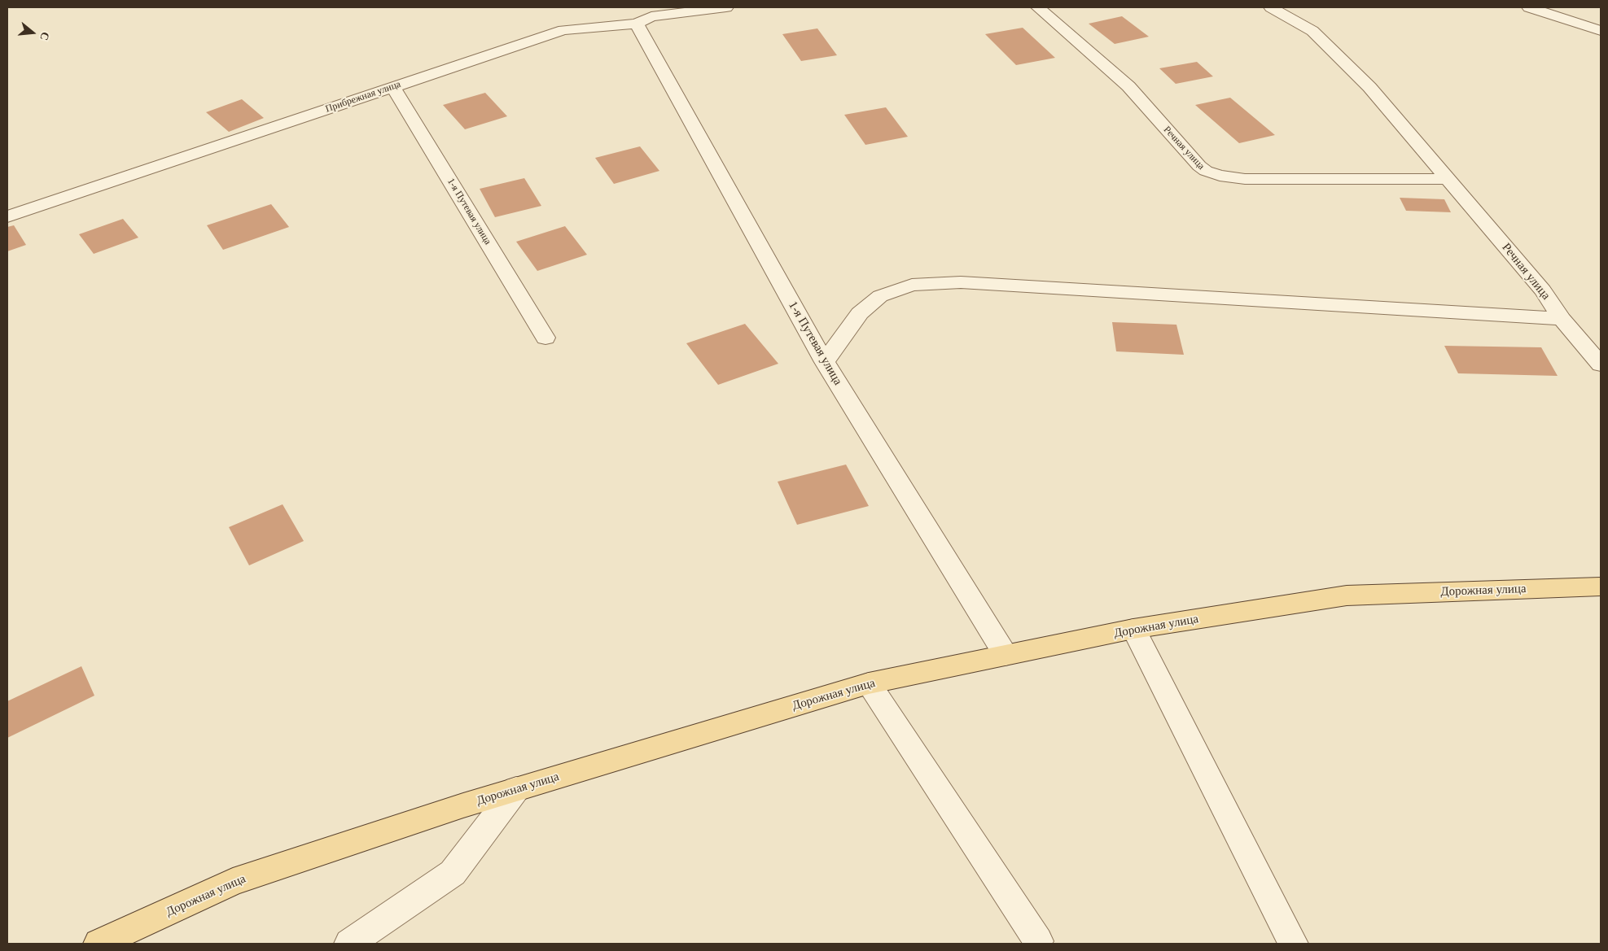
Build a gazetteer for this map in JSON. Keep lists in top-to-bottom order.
{
  "streets": {
    "main road": ["Дорожная улица"],
    "street": ["Прибрежная улица", "Речная улица", "1-я Путевая улица"]
  },
  "crossings": [
    ["Прибрежная улица", "1-я Путевая улица"],
    ["1-я Путевая улица", "Дорожная улица"]
  ],
  "north": "right"
}
